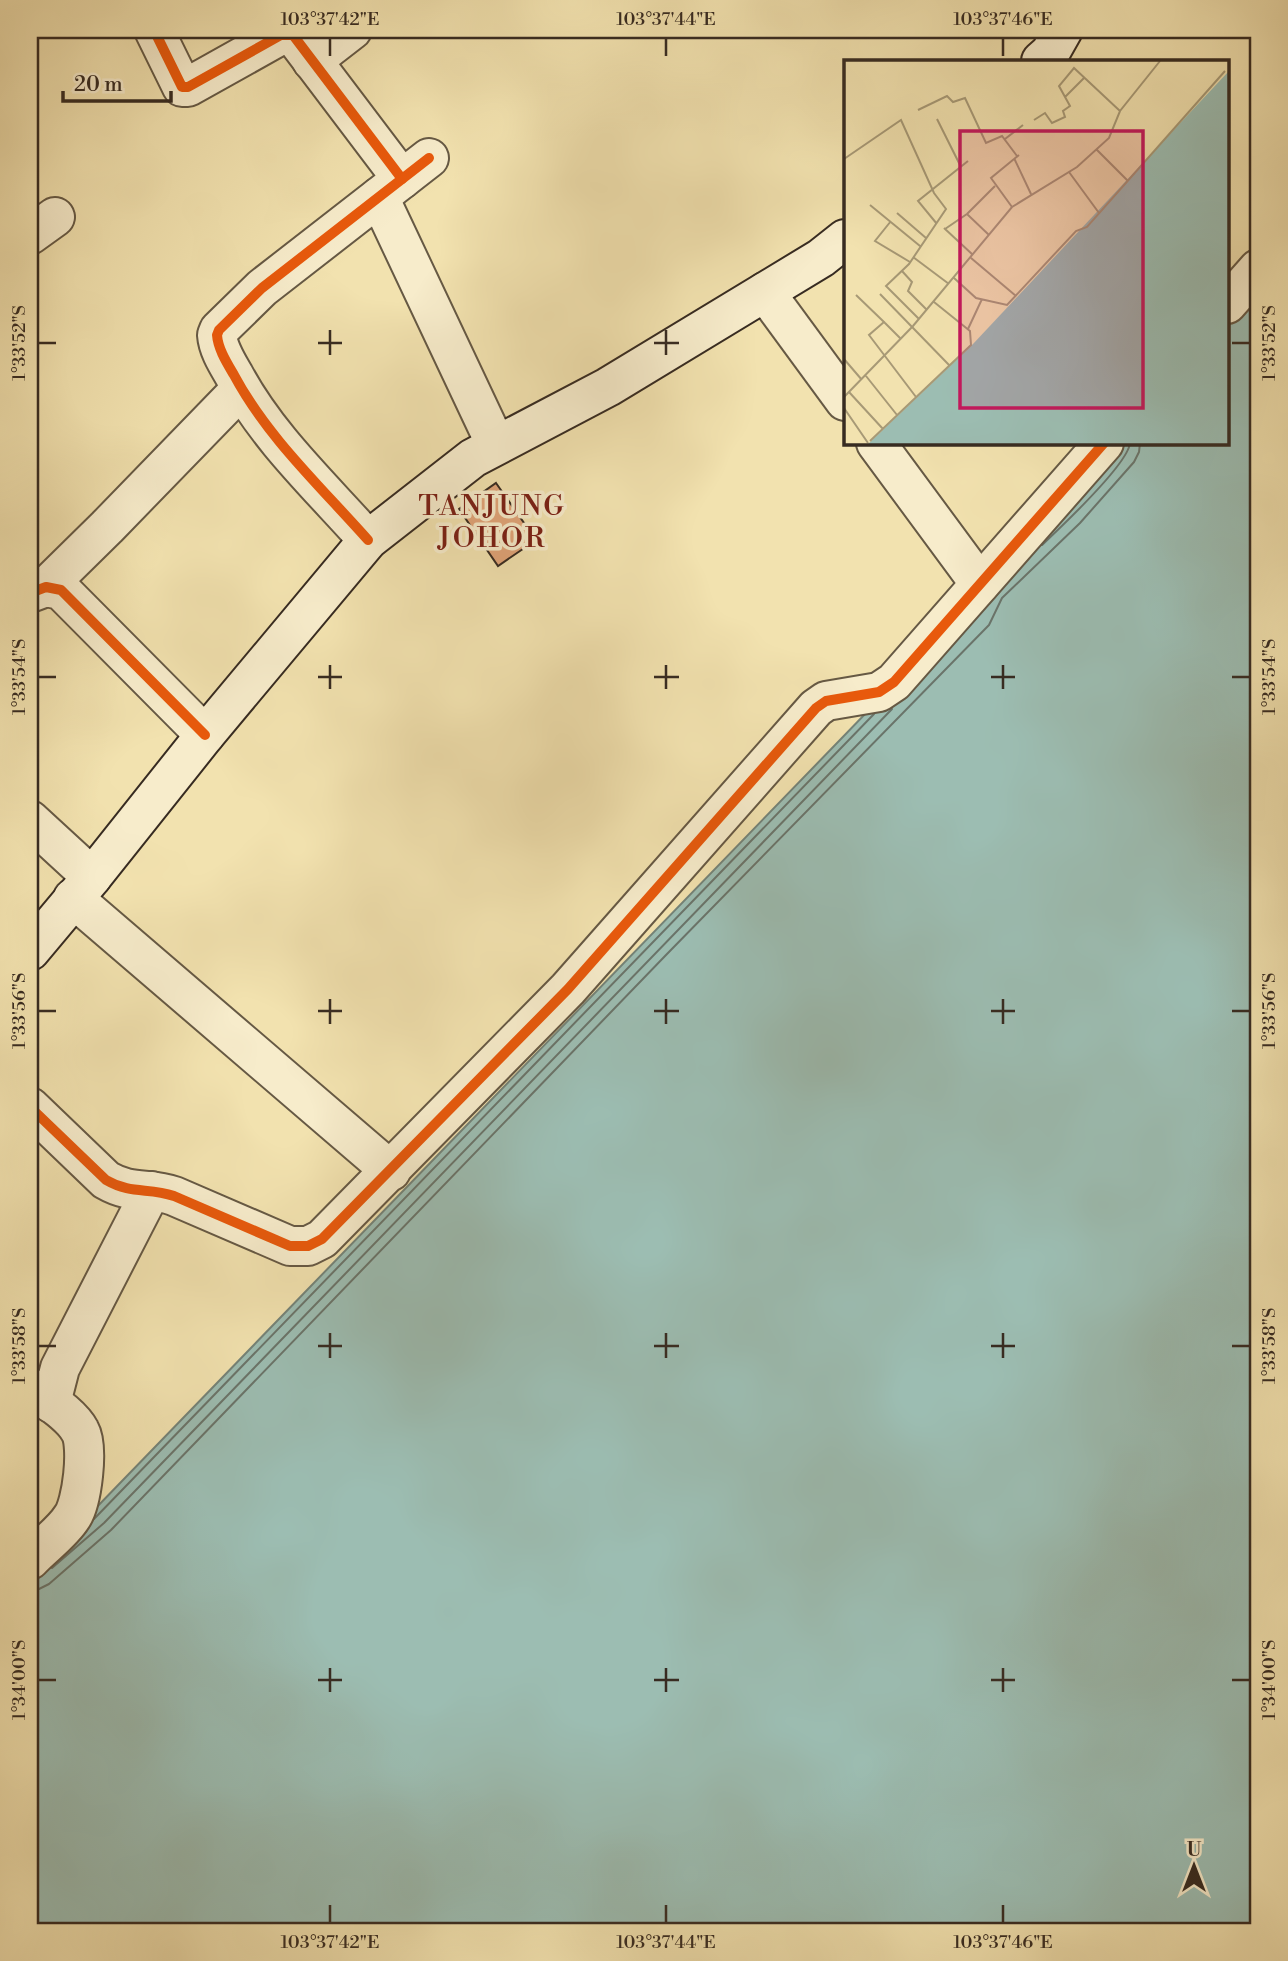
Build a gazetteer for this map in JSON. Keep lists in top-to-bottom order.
{
  "districts": ["TANJUNG JOHOR"],
  "scale_bar": "20 m",
  "north": "top",
  "coordinates": [
    "103°37'42\"E",
    "103°37'44\"E",
    "103°37'46\"E",
    "1°33'52\"S",
    "1°33'54\"S",
    "1°33'56\"S",
    "1°33'58\"S",
    "1°34'00\"S"
  ]
}
